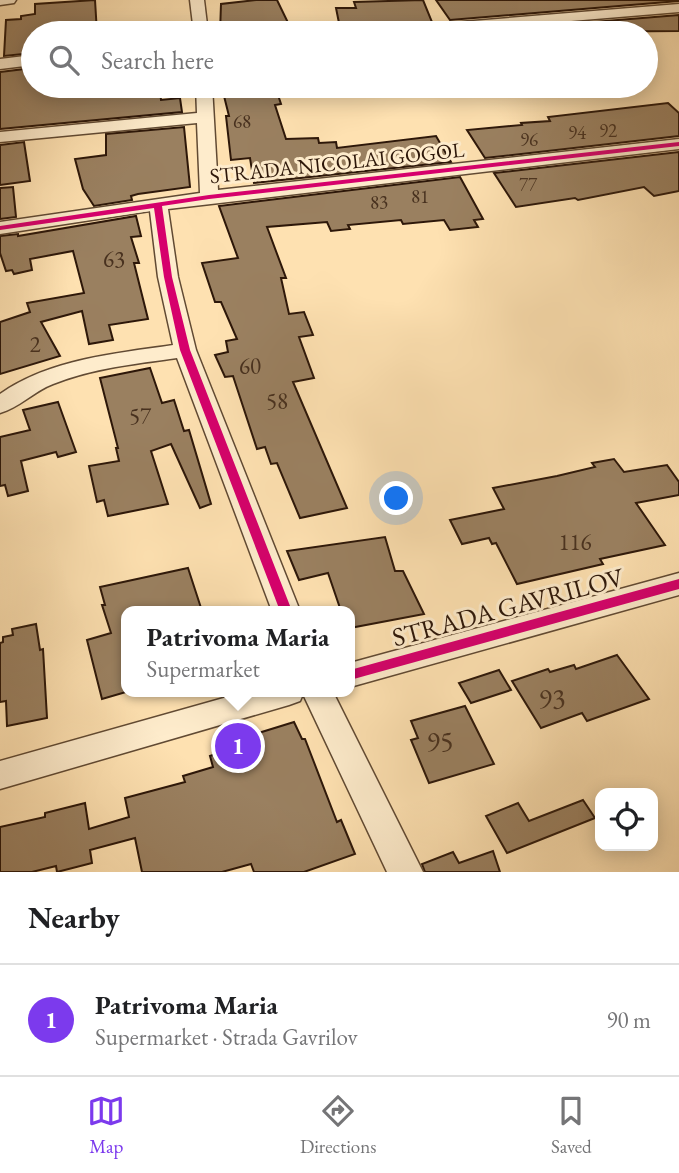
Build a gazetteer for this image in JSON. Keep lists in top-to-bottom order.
{
  "streets": {
    "street": ["STRADA NICOLAI GOGOL", "STRADA GAVRILOV"]
  },
  "house_numbers": [
    "68",
    "92",
    "94",
    "96",
    "77",
    "81",
    "83",
    "63",
    "2",
    "60",
    "58",
    "57",
    "116",
    "93",
    "95"
  ],
  "page": {
    "search": "Search here",
    "popup": ["Patrivoma Maria", "Supermarket"],
    "pins": "1",
    "heading": "Nearby",
    "list": [
      {
        "mark": "1",
        "name": "Patrivoma Maria",
        "note": "Supermarket · Strada Gavrilov",
        "value": "90 m"
      }
    ],
    "nav": ["Map", "Directions", "Saved"]
  }
}
